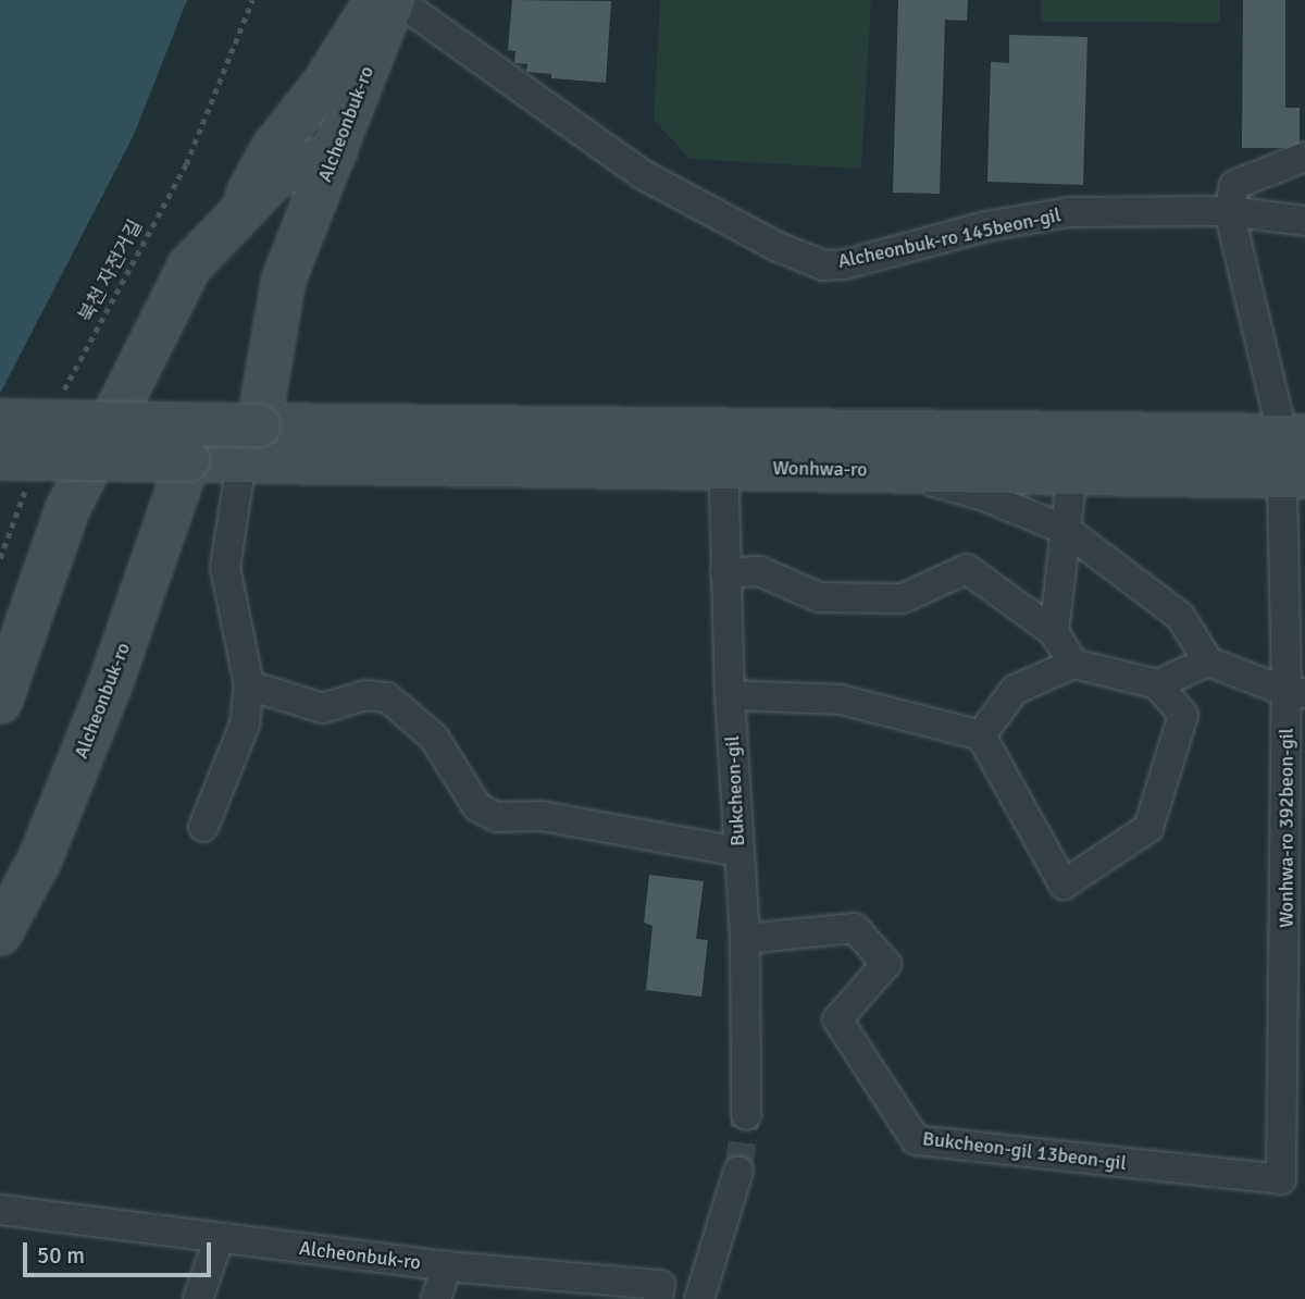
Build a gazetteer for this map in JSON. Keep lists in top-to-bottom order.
{
  "streets": {
    "main road": ["Alcheonbuk-ro", "Wonhwa-ro"],
    "street": [
      "Alcheonbuk-ro 145beon-gil",
      "Bukcheon-gil",
      "Wonhwa-ro 392beon-gil",
      "Bukcheon-gil 13beon-gil"
    ],
    "path": ["북천 자전거길"]
  },
  "crossings": [
    ["Alcheonbuk-ro", "Alcheonbuk-ro 145beon-gil"],
    ["Alcheonbuk-ro", "Wonhwa-ro"],
    ["Wonhwa-ro", "Bukcheon-gil"],
    ["Wonhwa-ro", "Wonhwa-ro 392beon-gil"],
    ["Bukcheon-gil", "Bukcheon-gil 13beon-gil"],
    ["Wonhwa-ro 392beon-gil", "Bukcheon-gil 13beon-gil"]
  ],
  "scale_bar": "50 m"
}
